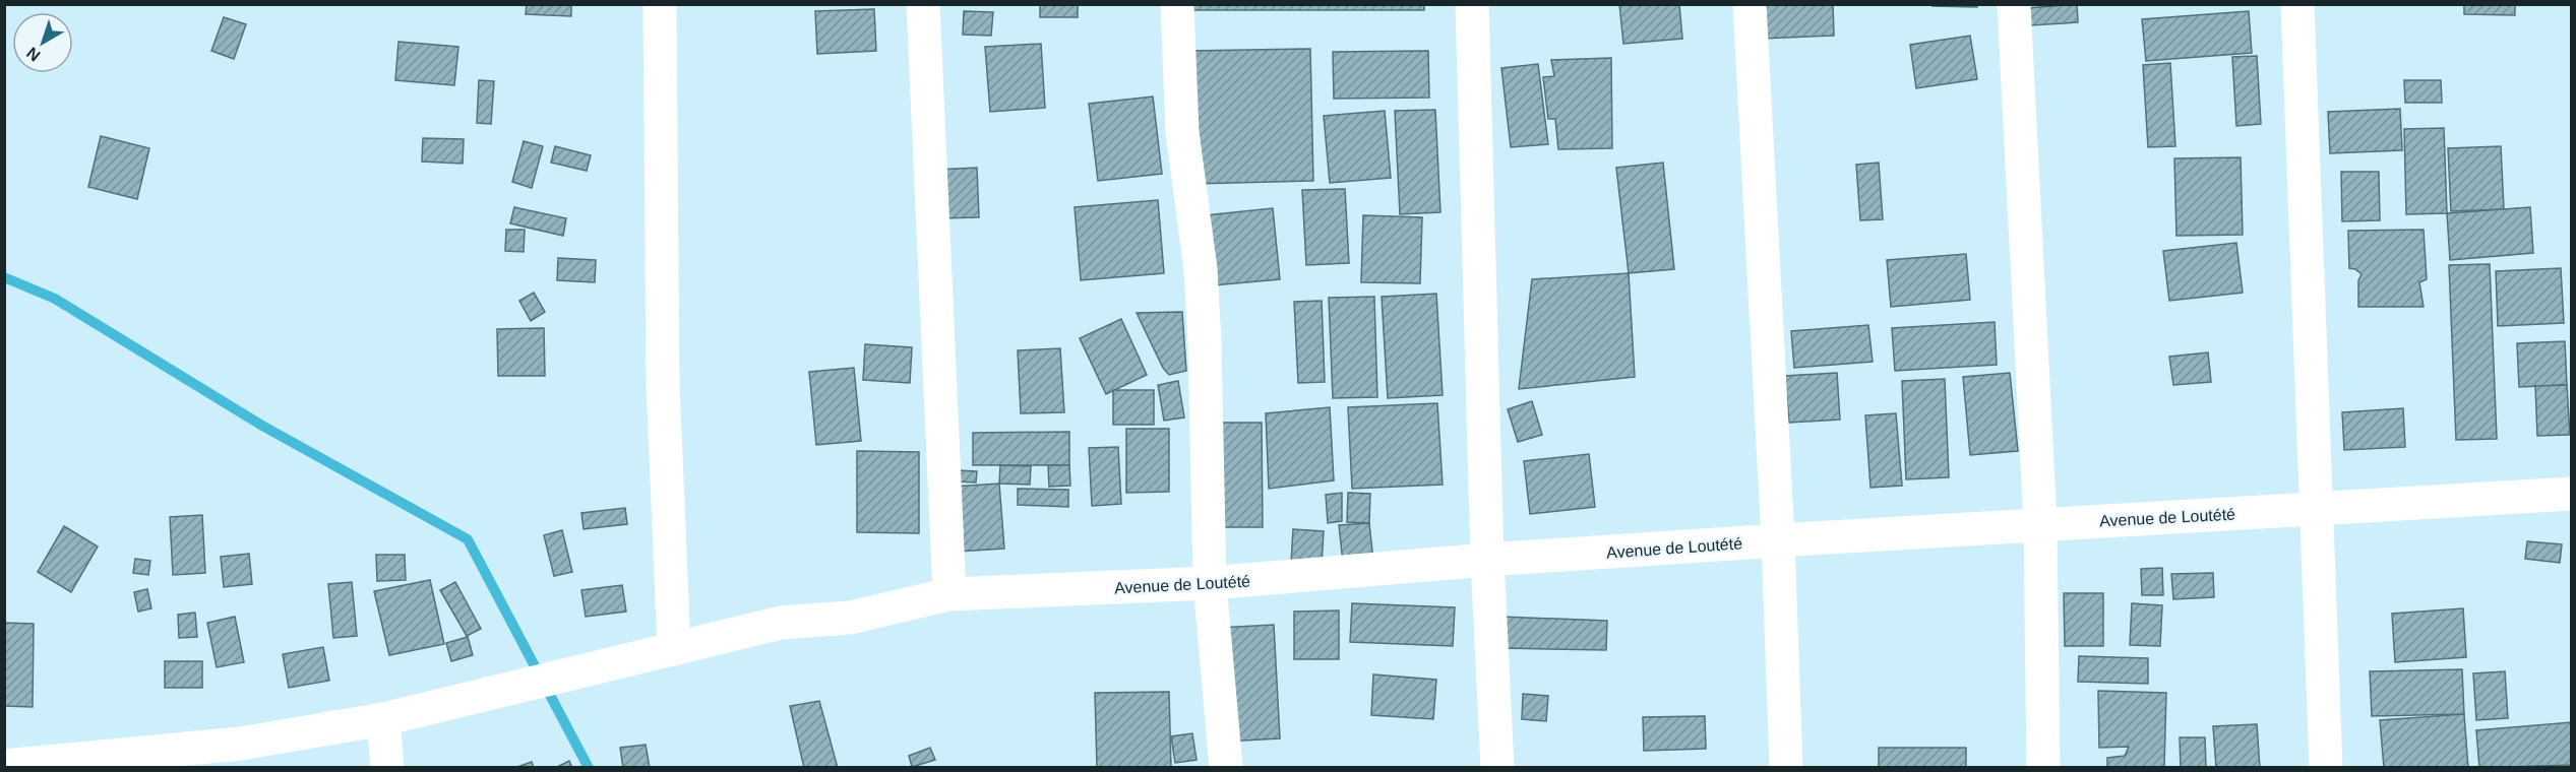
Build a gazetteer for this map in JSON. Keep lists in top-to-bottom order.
{
  "streets": {
    "street": ["Avenue de Loutété"]
  },
  "north": "bottom left"
}
